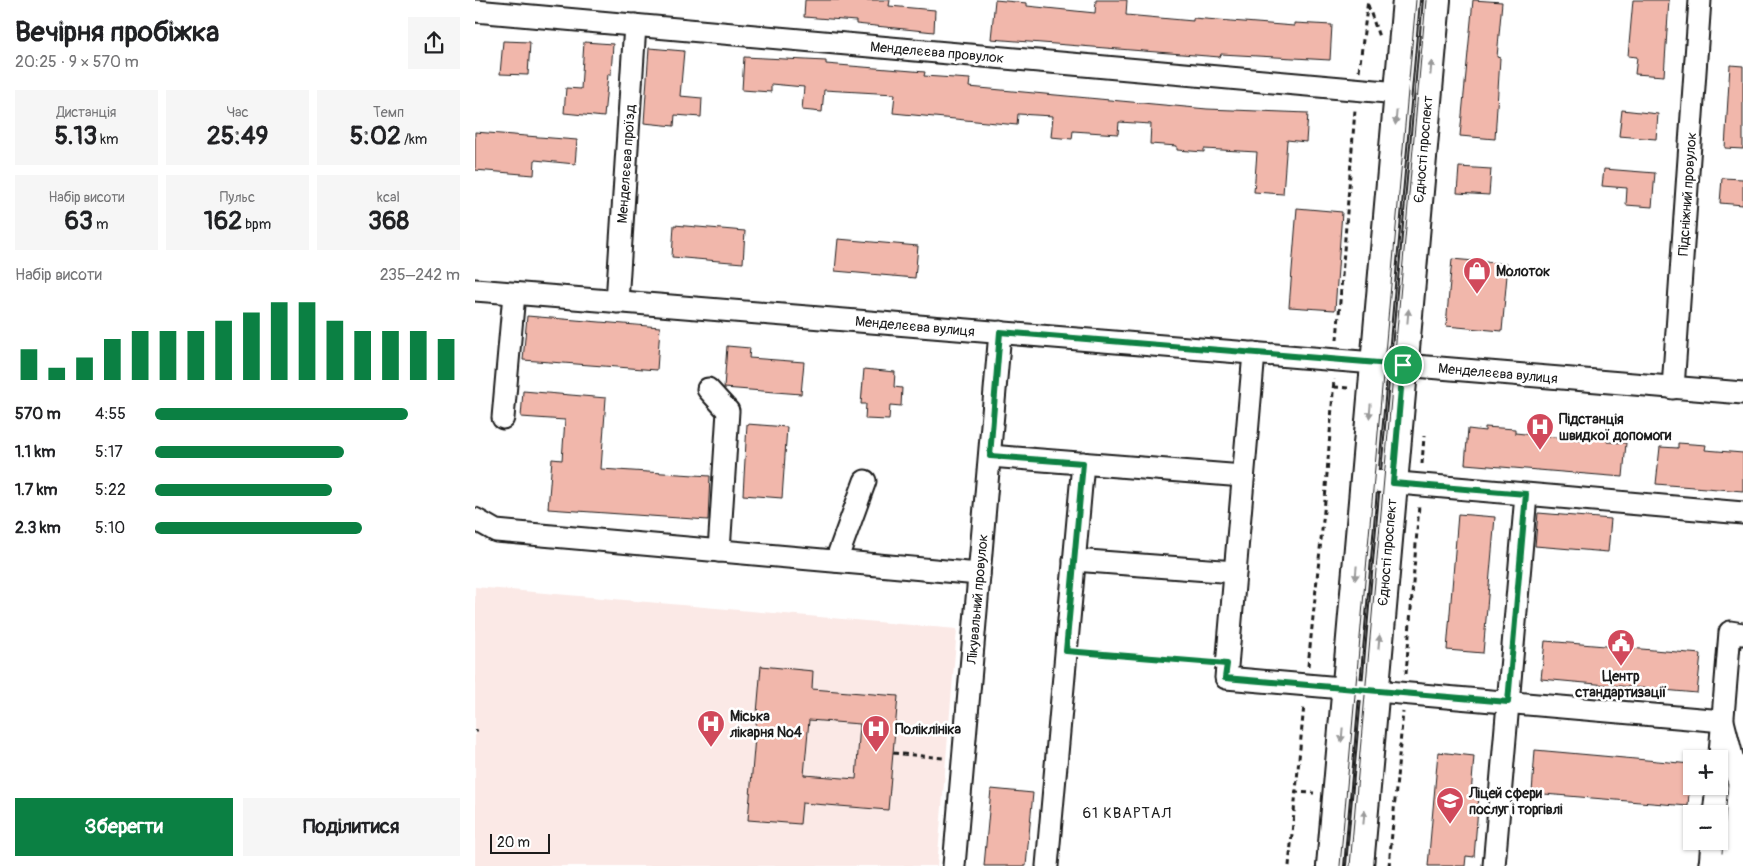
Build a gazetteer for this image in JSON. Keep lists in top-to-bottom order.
{
  "streets": {
    "main road": ["Єдності проспект", "Менделєєва вулиця"],
    "street": [
      "Менделєєва провулок",
      "Менделєєва проїзд",
      "Підсніжний провулок",
      "Лікувальний провулок"
    ]
  },
  "crossings": [
    ["Менделєєва провулок", "Єдності проспект"],
    ["Менделєєва провулок", "Менделєєва проїзд"],
    ["Єдності проспект", "Менделєєва вулиця"],
    ["Менделєєва проїзд", "Менделєєва вулиця"],
    ["Підсніжний провулок", "Менделєєва вулиця"],
    ["Менделєєва вулиця", "Лікувальний провулок"]
  ],
  "districts": ["61 КВАРТАЛ"],
  "places": {
    "shop": ["Молоток"],
    "hospital": ["Підстанція швидкої допомоги", "Міська лікарня №4", "Поліклініка"],
    "public building": ["Центр стандартизації"],
    "school or university": ["Ліцей сфери послуг і торгівлі"]
  },
  "scale_bar": "20 m",
  "page": {
    "heading": ["Вечірня пробіжка", "20:25 · 9 × 570 m"],
    "stats": [
      ["Дистанція", "5.13 km"],
      ["Час", "25:49"],
      ["Темп", "5:02 /km"],
      ["Набір висоти", "63 m"],
      ["Пульс", "162 bpm"],
      ["kcal", "368"]
    ],
    "chart": ["Набір висоти", "235–242 m"],
    "list": [
      {
        "name": "570 m",
        "note": "4:55"
      },
      {
        "name": "1.1 km",
        "note": "5:17"
      },
      {
        "name": "1.7 km",
        "note": "5:22"
      },
      {
        "name": "2.3 km",
        "note": "5:10"
      }
    ],
    "map_buttons": ["+", "−"],
    "buttons": ["Зберегти", "Поділитися"],
    "scale": "20 m"
  }
}
